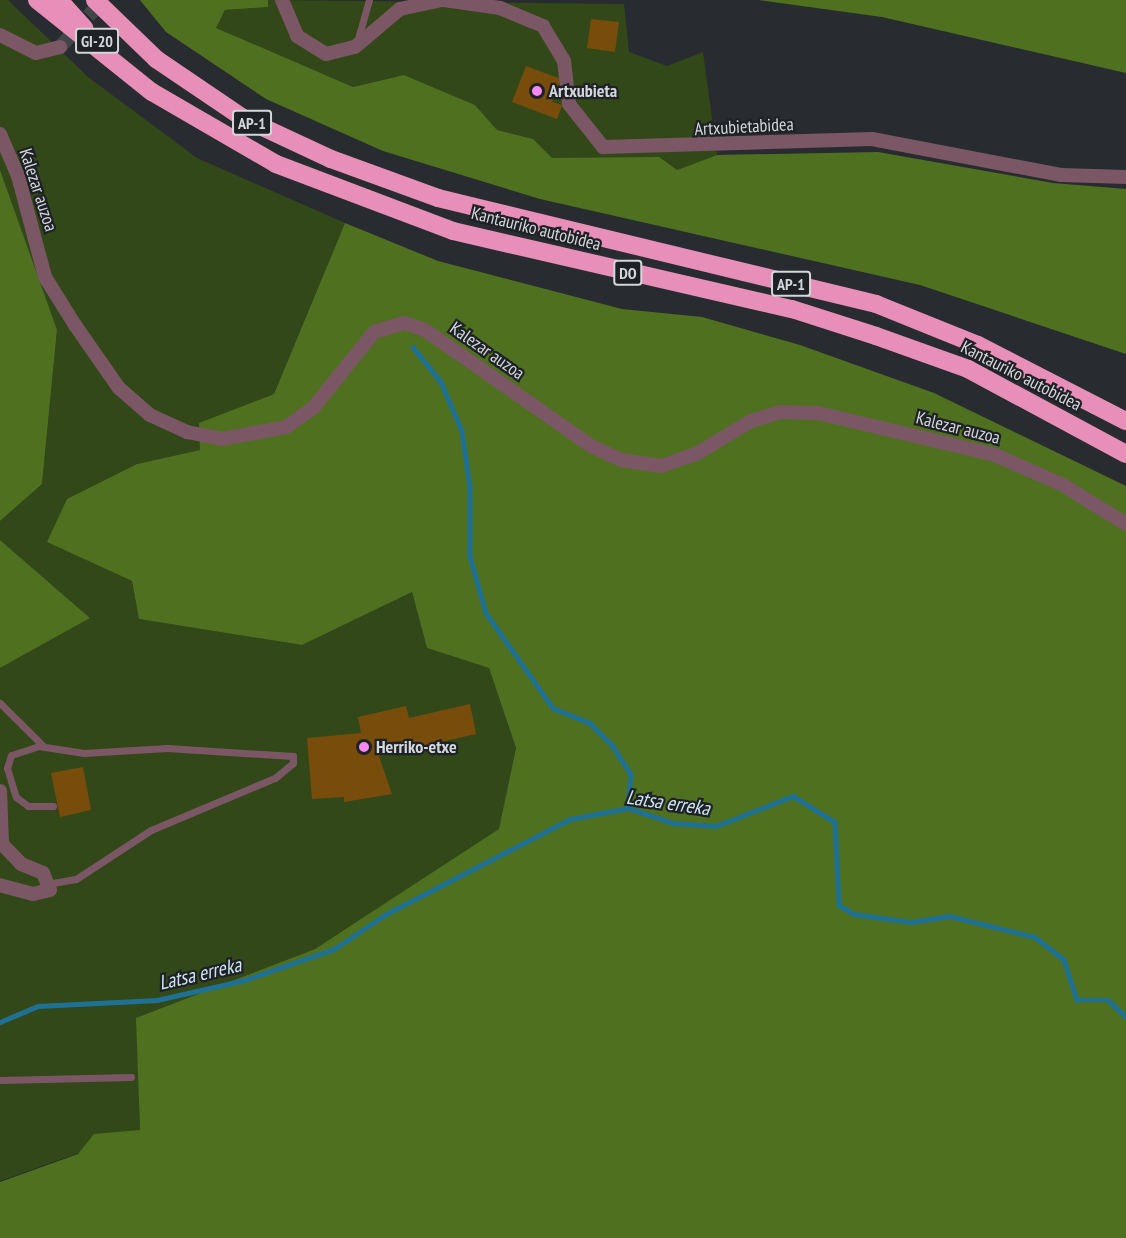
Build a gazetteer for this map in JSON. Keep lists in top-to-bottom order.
{
  "streets": {
    "highway": [
      "GI-20",
      "AP-1",
      "Kantauriko autobidea",
      "DO"
    ],
    "street": ["Artxubietabidea", "Kalezar auzoa"]
  },
  "crossings": [
    ["GI-20", "Kantauriko autobidea"]
  ],
  "water": ["Latsa erreka"],
  "places": ["Artxubieta", "Herriko-etxe"]
}
